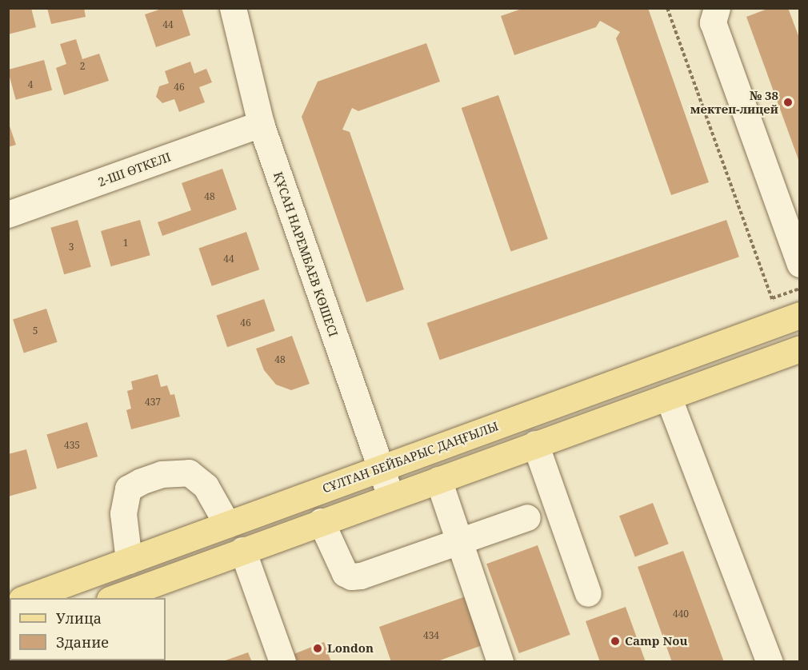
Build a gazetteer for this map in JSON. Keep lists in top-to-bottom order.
{
  "streets": {
    "main road": ["СҰЛТАН БЕЙБАРЫС ДАҢҒЫЛЫ"],
    "street": ["2-ШІ ӨТКЕЛІ", "ҚҰСАН НАРЕМБАЕВ КӨШЕСІ"]
  },
  "crossings": [
    ["2-ШІ ӨТКЕЛІ", "ҚҰСАН НАРЕМБАЕВ КӨШЕСІ"],
    ["ҚҰСАН НАРЕМБАЕВ КӨШЕСІ", "СҰЛТАН БЕЙБАРЫС ДАҢҒЫЛЫ"]
  ],
  "places": ["№ 38 мектеп-лицей", "Camp Nou", "London"],
  "house_numbers": [
    "44",
    "2",
    "4",
    "46",
    "48",
    "1",
    "3",
    "44",
    "46",
    "5",
    "48",
    "437",
    "435",
    "440",
    "434"
  ],
  "legend": ["Улица", "Здание"]
}
